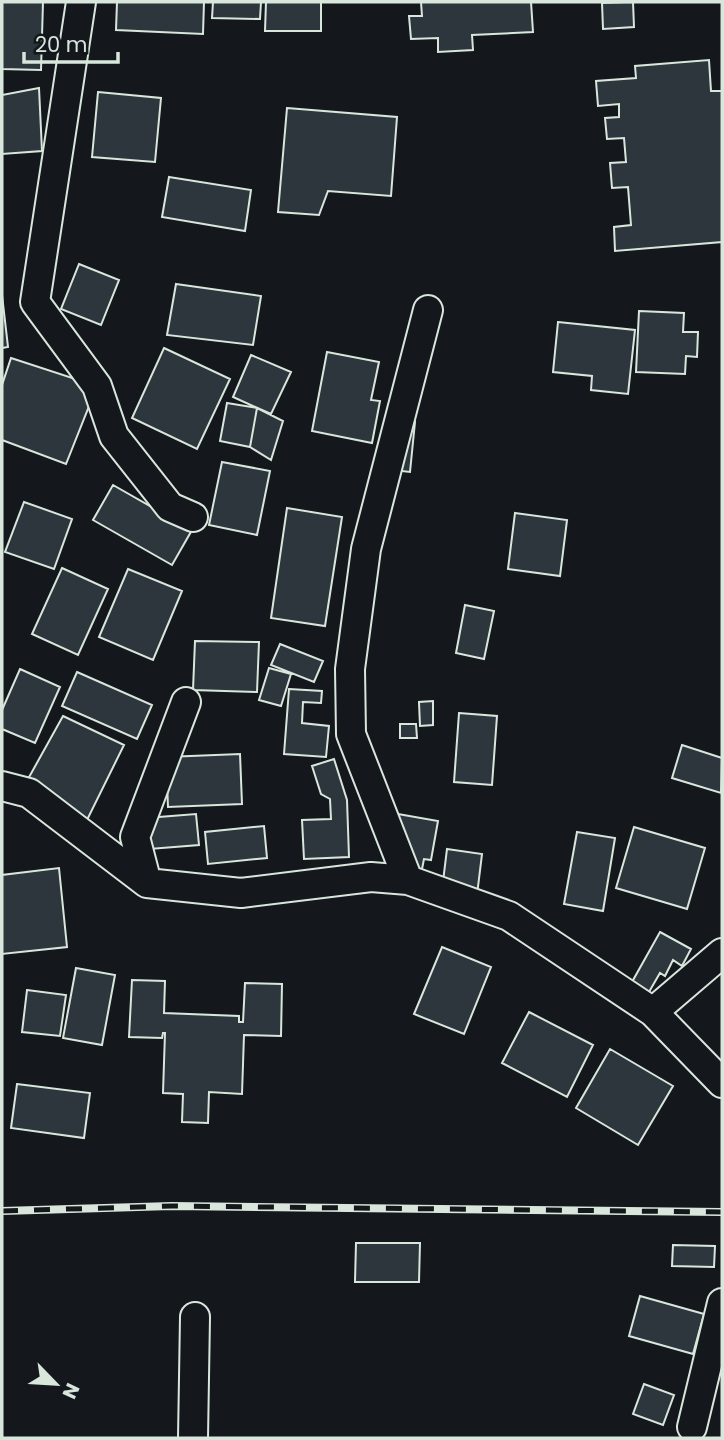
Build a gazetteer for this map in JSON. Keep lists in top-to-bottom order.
{
  "scale_bar": "20 m",
  "north": "bottom right"
}
